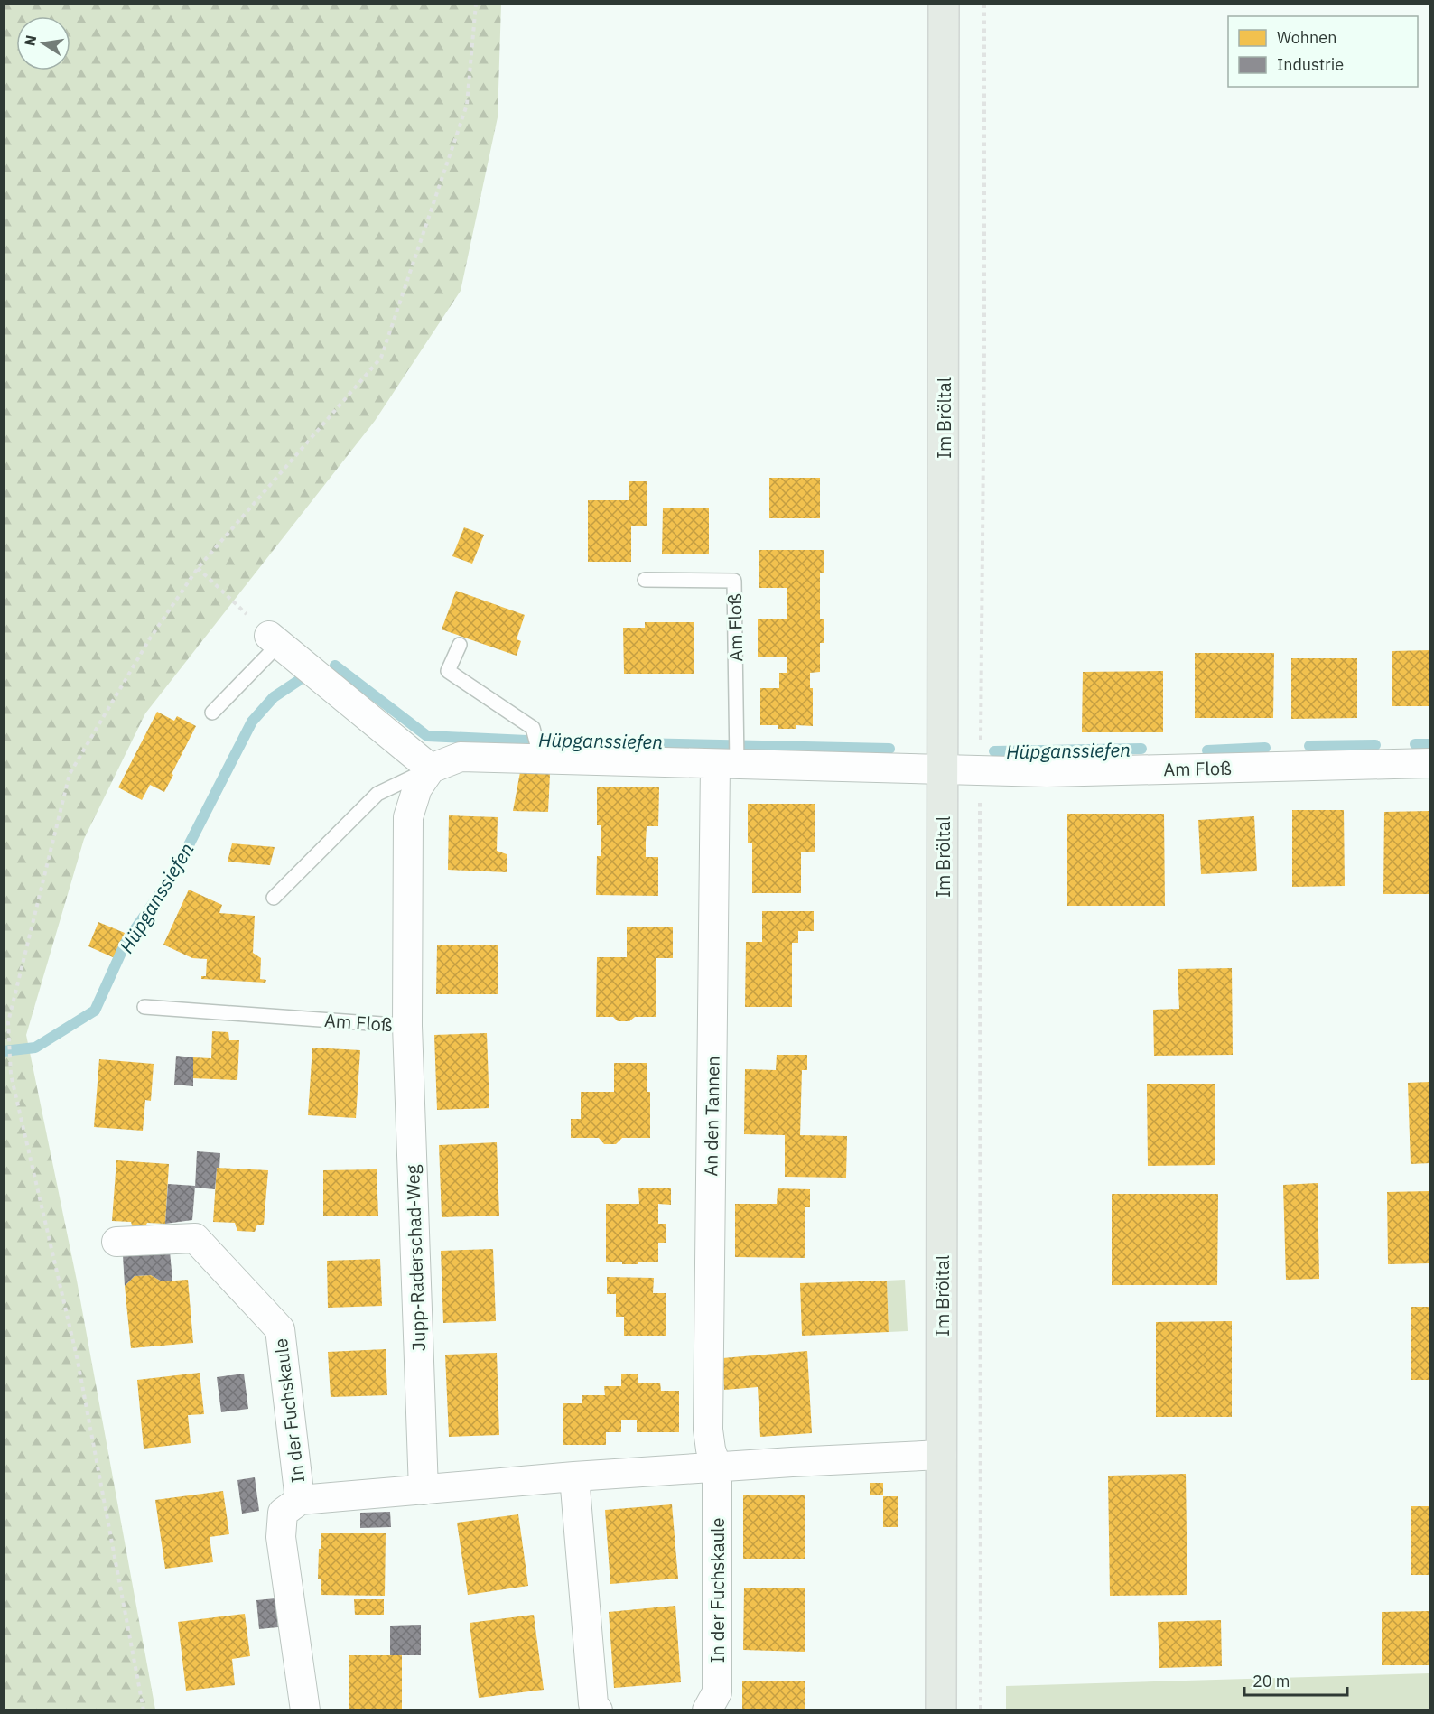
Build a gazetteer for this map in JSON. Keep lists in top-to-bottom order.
{
  "streets": {
    "main road": ["Im Bröltal"],
    "street": [
      "Am Floß",
      "An den Tannen",
      "Jupp-Raderschad-Weg",
      "In der Fuchskaule"
    ]
  },
  "crossings": [
    ["Im Bröltal", "Am Floß"],
    ["Im Bröltal", "In der Fuchskaule"],
    ["Am Floß", "An den Tannen"],
    ["Am Floß", "Jupp-Raderschad-Weg"],
    ["An den Tannen", "In der Fuchskaule"],
    ["Jupp-Raderschad-Weg", "In der Fuchskaule"]
  ],
  "water": ["Hüpganssiefen"],
  "legend": ["Wohnen", "Industrie"],
  "scale_bar": "20 m",
  "north": "left"
}
